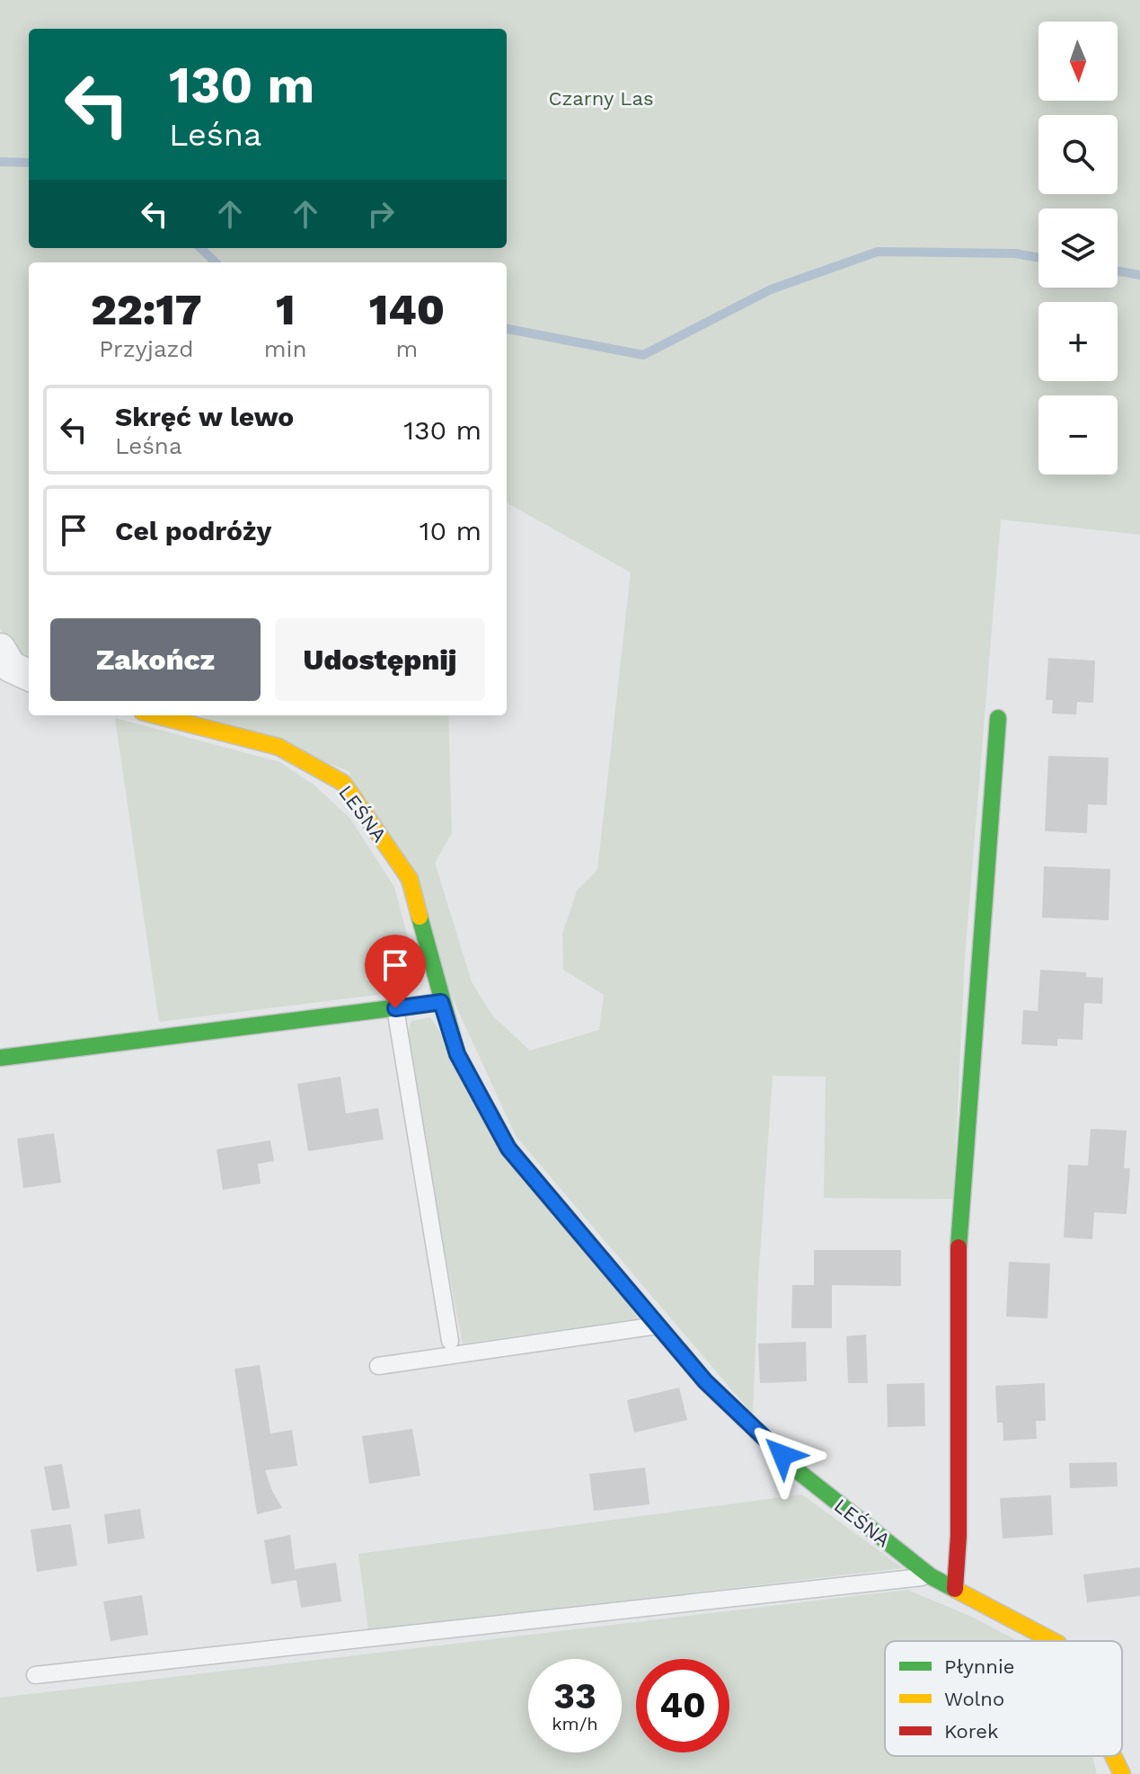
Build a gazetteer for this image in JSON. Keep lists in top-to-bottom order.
{
  "streets": {
    "street": ["LEŚNA"]
  },
  "parks": ["Czarny Las"],
  "legend": ["Płynnie", "Wolno", "Korek"],
  "north": "bottom",
  "page": {
    "map_buttons": ["+", "−"],
    "turn": ["130 m", "Leśna"],
    "eta": [
      "22:17",
      "Przyjazd",
      "1",
      "min",
      "140",
      "m"
    ],
    "list": [
      {
        "name": "Skręć w lewo",
        "note": "Leśna",
        "value": "130 m"
      },
      {
        "name": "Cel podróży",
        "value": "10 m"
      }
    ],
    "buttons": ["Zakończ", "Udostępnij"],
    "speed": "33 km/h",
    "limit": "40"
  }
}
